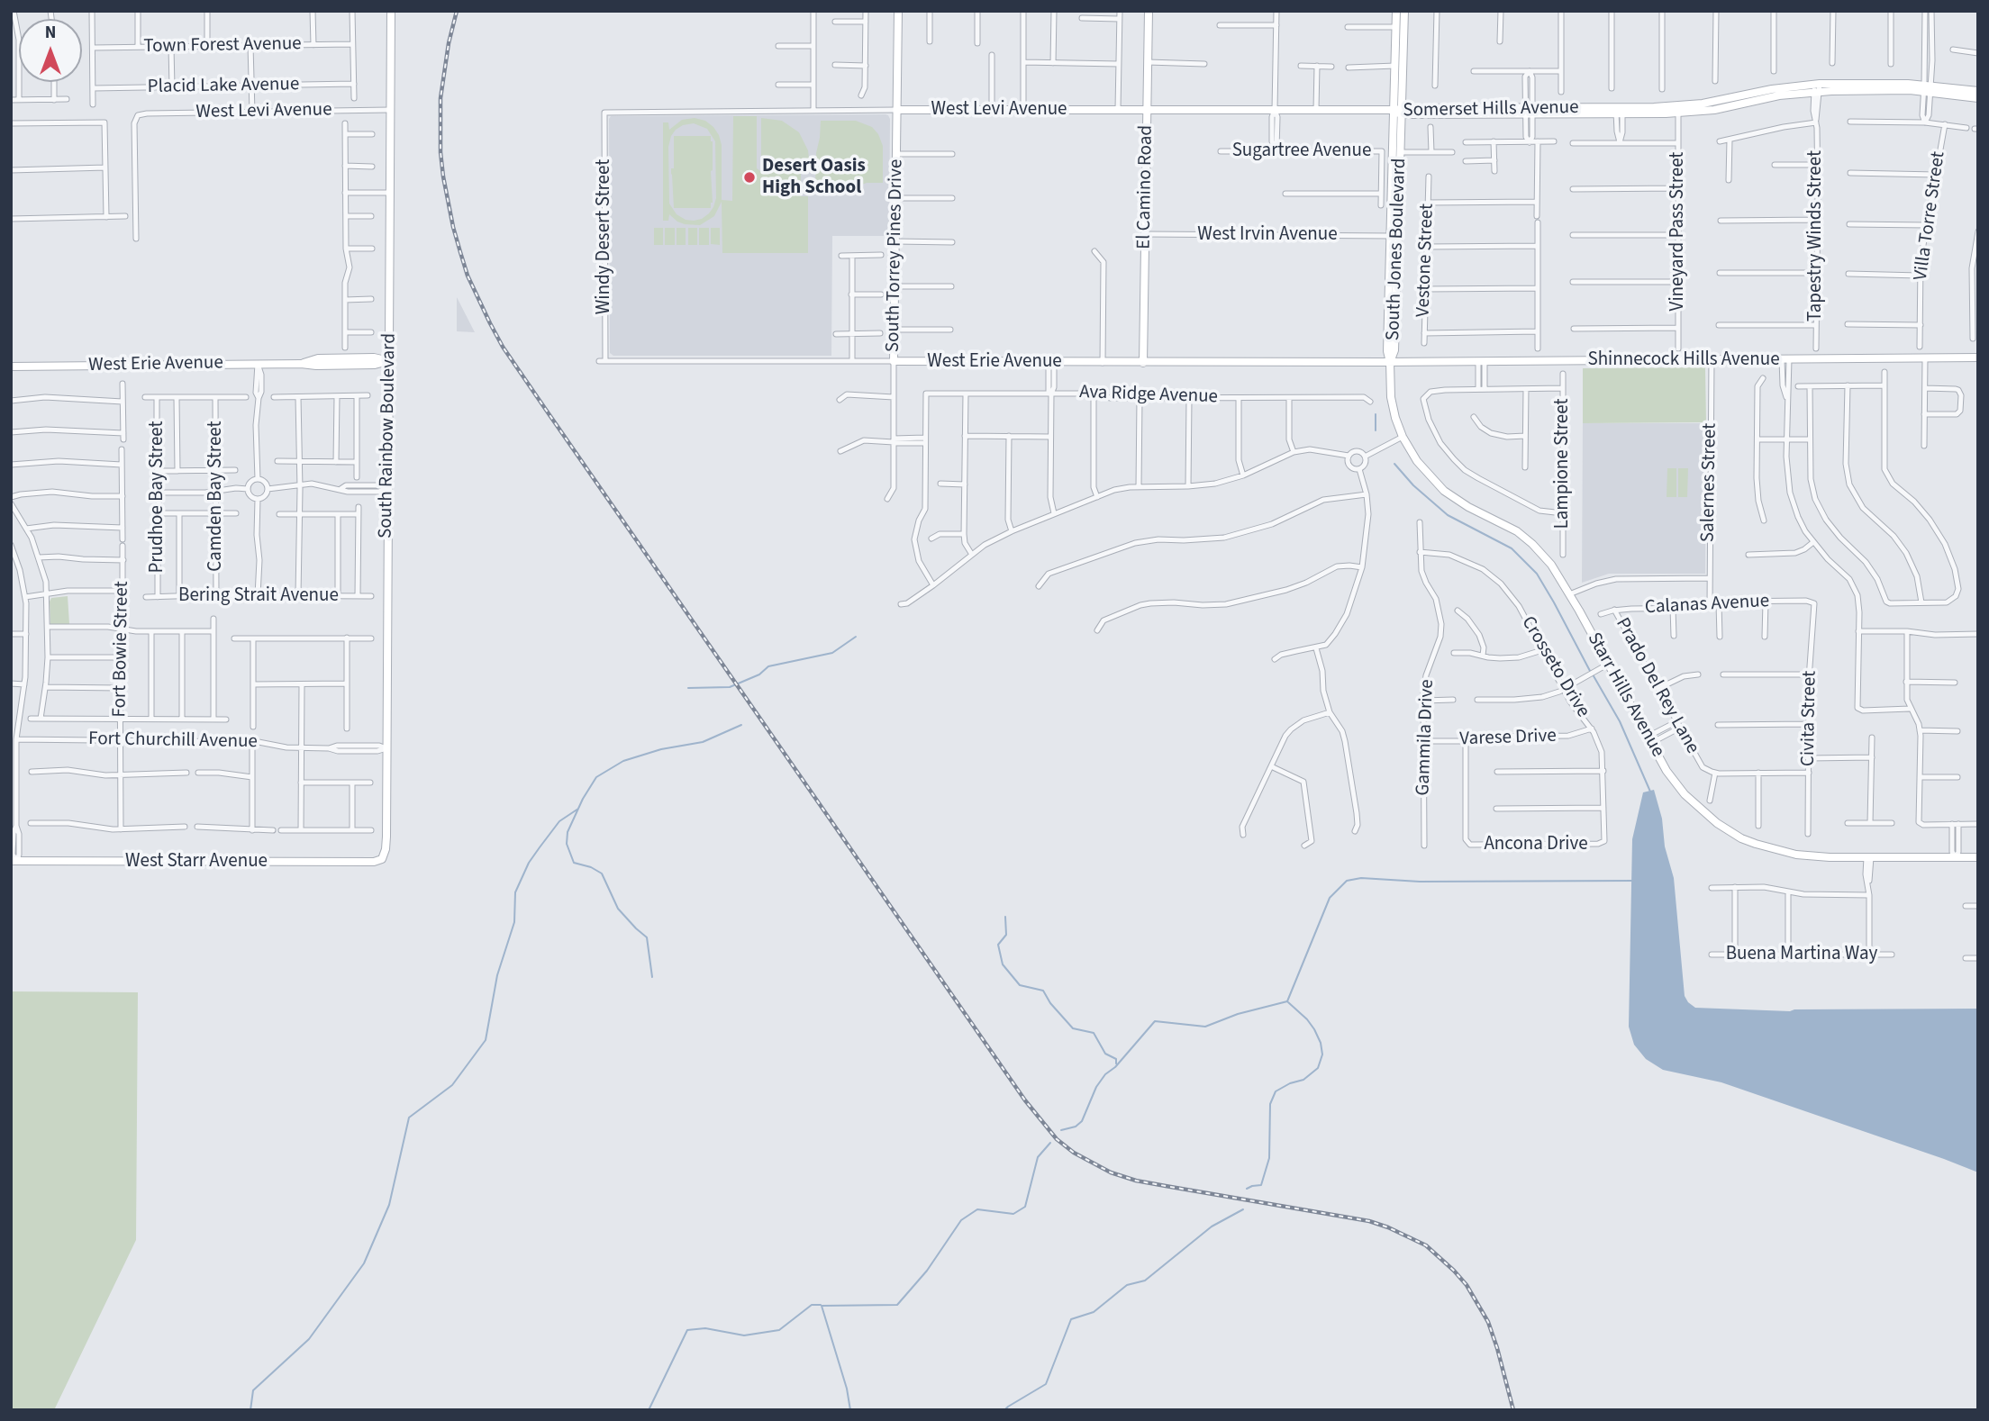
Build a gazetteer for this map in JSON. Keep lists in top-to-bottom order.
{
  "streets": {
    "street": [
      "Town Forest Avenue",
      "Placid Lake Avenue",
      "West Levi Avenue",
      "Somerset Hills Avenue",
      "Sugartree Avenue",
      "El Camino Road",
      "Villa Torre Street",
      "Vineyard Pass Street",
      "West Irvin Avenue",
      "Tapestry Winds Street",
      "Windy Desert Street",
      "South Jones Boulevard",
      "South Torrey Pines Drive",
      "Vestone Street",
      "Shinnecock Hills Avenue",
      "West Erie Avenue",
      "Ava Ridge Avenue",
      "South Rainbow Boulevard",
      "Lampione Street",
      "Salernes Street",
      "Camden Bay Street",
      "Prudhoe Bay Street",
      "Bering Strait Avenue",
      "Calanas Avenue",
      "Fort Bowie Street",
      "Crosseto Drive",
      "Prado Del Rey Lane",
      "Starr Hills Avenue",
      "Civita Street",
      "Gammila Drive",
      "Varese Drive",
      "Fort Churchill Avenue",
      "Ancona Drive",
      "West Starr Avenue",
      "Buena Martina Way"
    ]
  },
  "crossings": [
    ["West Levi Avenue", "Somerset Hills Avenue"],
    ["West Levi Avenue", "El Camino Road"],
    ["West Levi Avenue", "Windy Desert Street"],
    ["West Levi Avenue", "South Jones Boulevard"],
    ["West Levi Avenue", "South Torrey Pines Drive"],
    ["West Levi Avenue", "South Rainbow Boulevard"],
    ["Somerset Hills Avenue", "Vineyard Pass Street"],
    ["Somerset Hills Avenue", "Tapestry Winds Street"],
    ["Somerset Hills Avenue", "South Jones Boulevard"],
    ["El Camino Road", "West Irvin Avenue"],
    ["El Camino Road", "West Erie Avenue"],
    ["West Irvin Avenue", "South Jones Boulevard"],
    ["Windy Desert Street", "West Erie Avenue"],
    ["South Jones Boulevard", "Shinnecock Hills Avenue"],
    ["South Jones Boulevard", "West Erie Avenue"],
    ["South Jones Boulevard", "Starr Hills Avenue"],
    ["South Torrey Pines Drive", "West Erie Avenue"],
    ["Shinnecock Hills Avenue", "West Erie Avenue"],
    ["Shinnecock Hills Avenue", "Salernes Street"],
    ["Shinnecock Hills Avenue", "Starr Hills Avenue"],
    ["West Erie Avenue", "South Rainbow Boulevard"],
    ["West Erie Avenue", "Starr Hills Avenue"],
    ["South Rainbow Boulevard", "Fort Churchill Avenue"],
    ["South Rainbow Boulevard", "West Starr Avenue"],
    ["Salernes Street", "Calanas Avenue"],
    ["Camden Bay Street", "Bering Strait Avenue"],
    ["Prudhoe Bay Street", "Bering Strait Avenue"],
    ["Calanas Avenue", "Prado Del Rey Lane"],
    ["Calanas Avenue", "Civita Street"],
    ["Fort Bowie Street", "Fort Churchill Avenue"],
    ["Crosseto Drive", "Gammila Drive"],
    ["Crosseto Drive", "Varese Drive"],
    ["Crosseto Drive", "Ancona Drive"],
    ["Gammila Drive", "Varese Drive"],
    ["Varese Drive", "Ancona Drive"]
  ],
  "places": ["Desert Oasis High School"],
  "north": "top"
}
